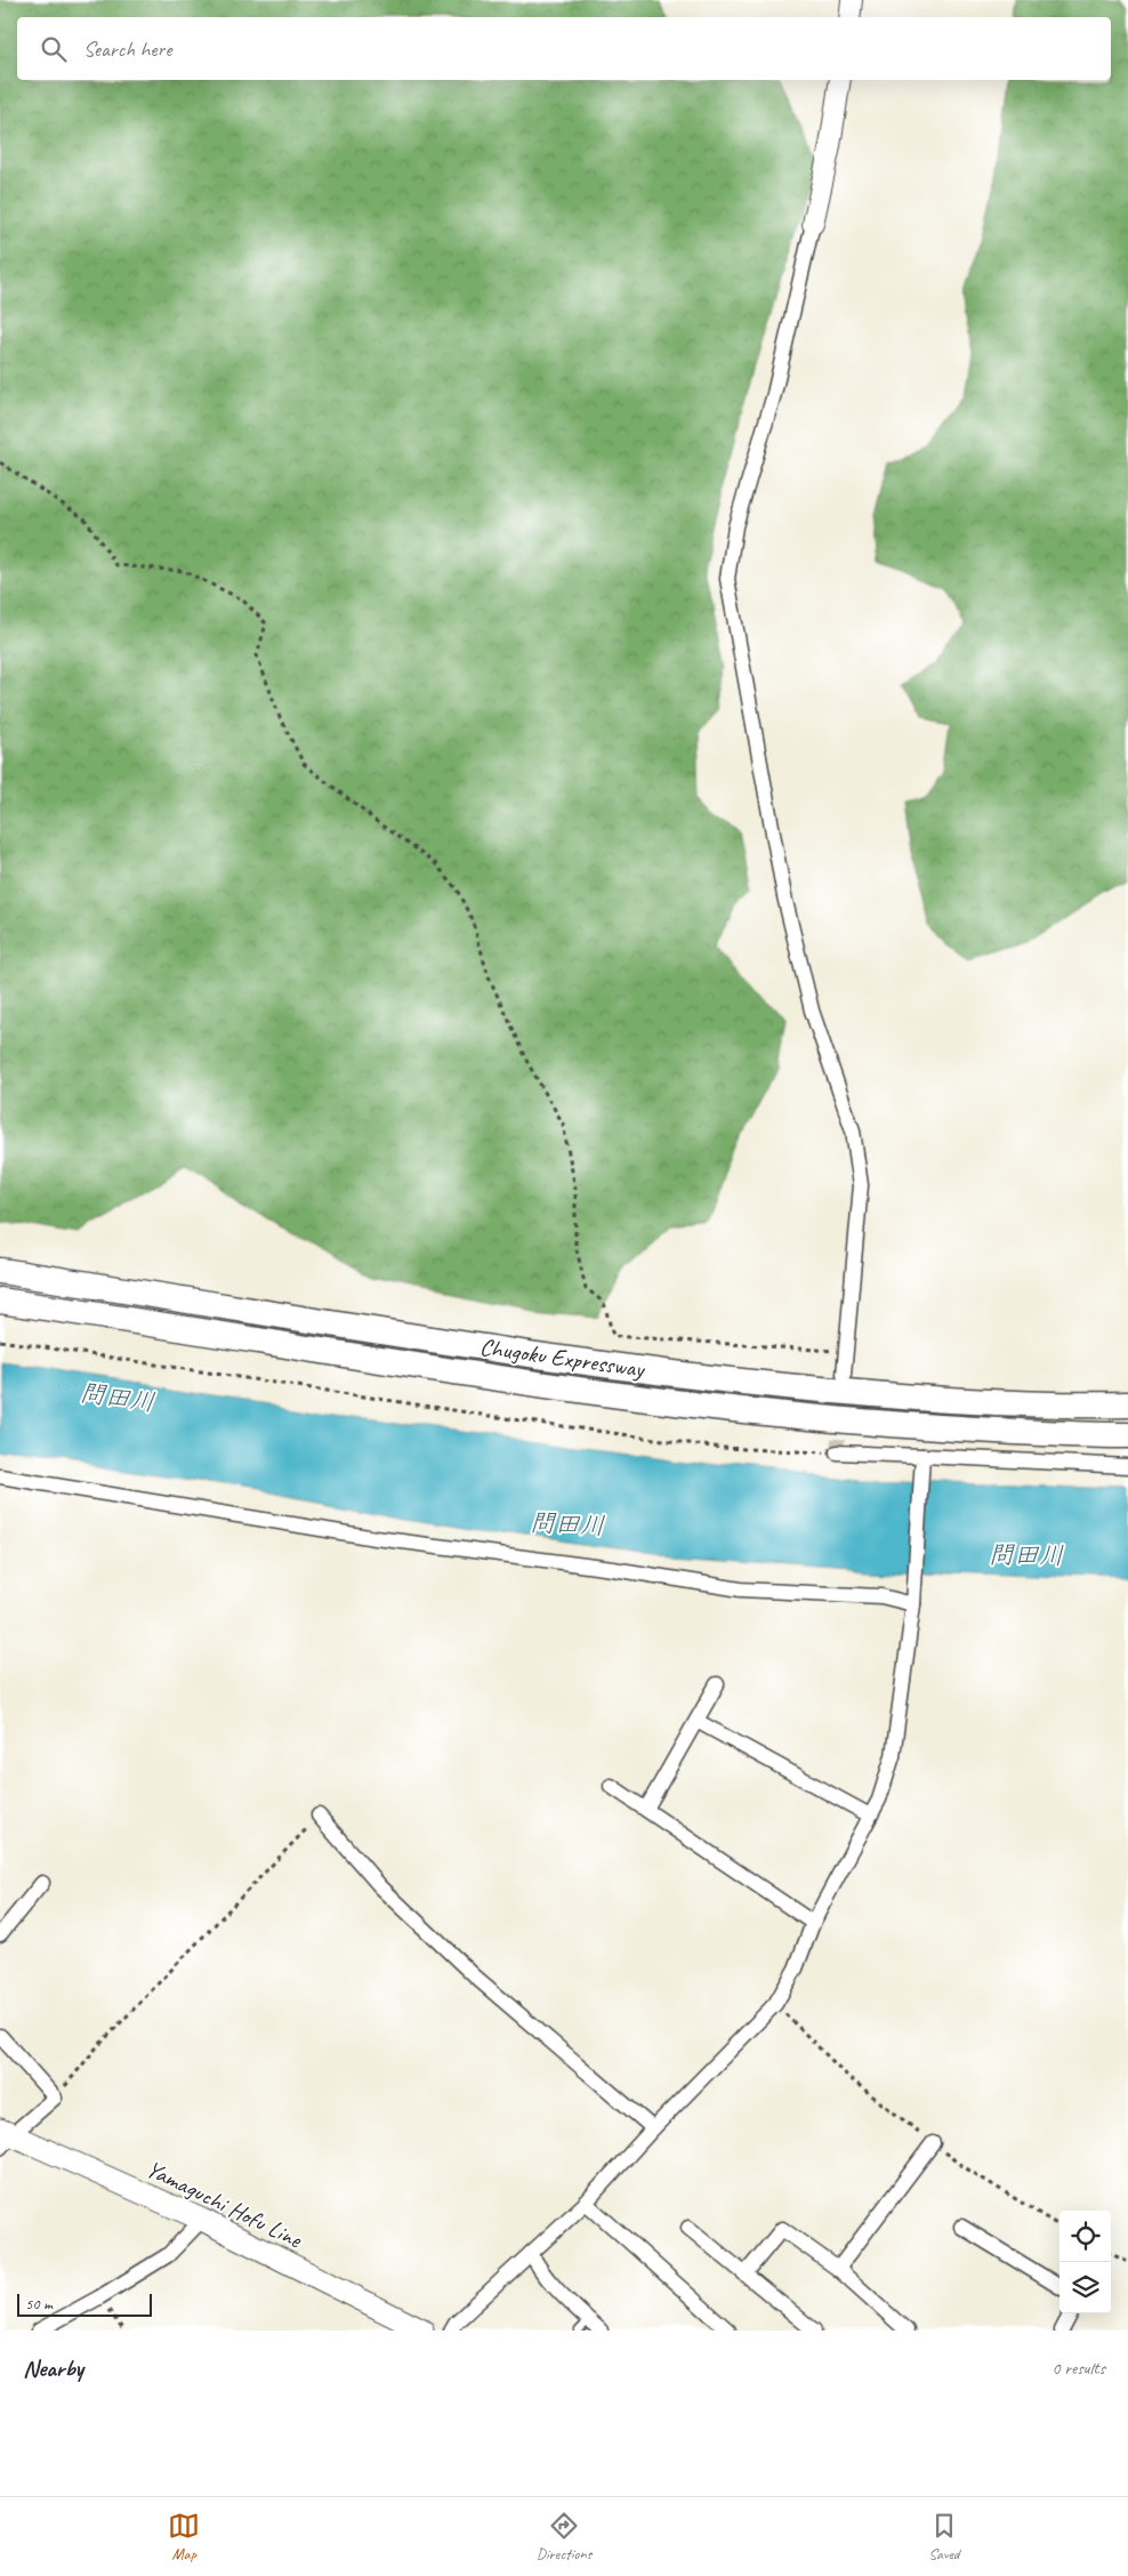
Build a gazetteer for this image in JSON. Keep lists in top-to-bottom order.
{
  "streets": {
    "highway": ["Chugoku Expressway"],
    "main road": ["Yamaguchi Hofu Line"]
  },
  "water": ["問田川"],
  "scale_bar": "50 m",
  "page": {
    "search": "Search here",
    "scale": "50 m",
    "heading": ["Nearby", "0 results"],
    "nav": ["Map", "Directions", "Saved"]
  }
}
